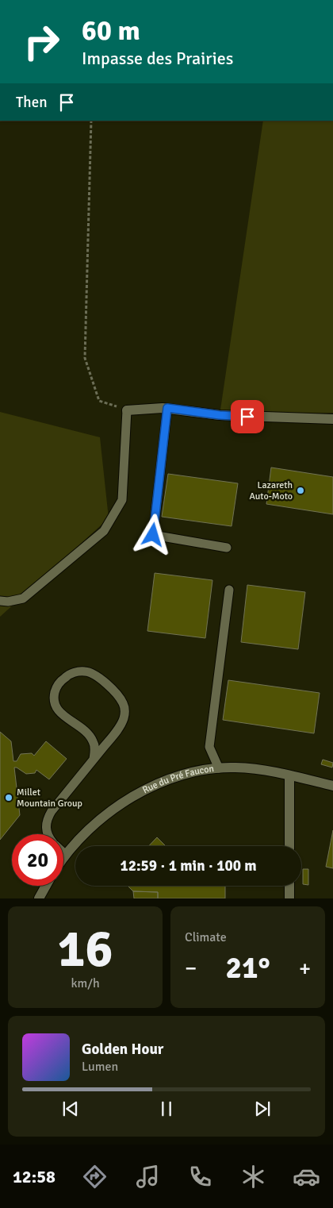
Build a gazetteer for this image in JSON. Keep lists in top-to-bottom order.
{
  "streets": {
    "street": ["Rue du Pré Faucon"]
  },
  "places": ["Lazareth Auto-Moto", "Millet Mountain Group"],
  "page": {
    "turn": ["60 m", "Impasse des Prairies"],
    "then": "Then",
    "limit": "20",
    "trip": "12:59 · 1 min · 100 m",
    "tile": [
      ["16", "km/h"],
      "Climate"
    ],
    "heat": ["−", "21°", "+"],
    "song": ["Golden Hour", "Lumen"],
    "tabs": "12:58"
  }
}
